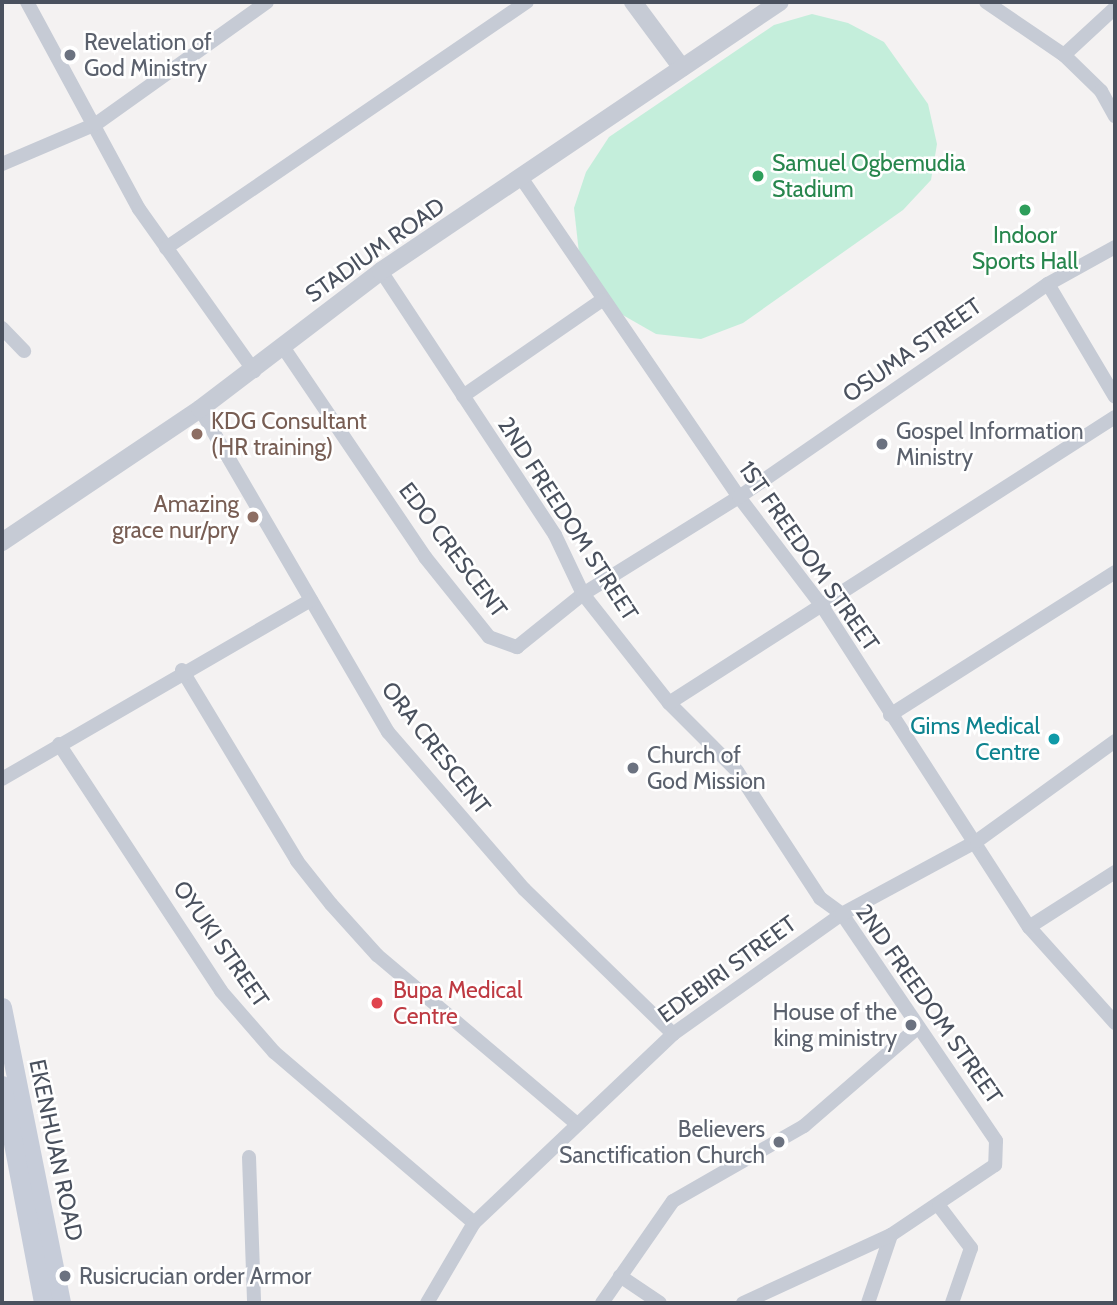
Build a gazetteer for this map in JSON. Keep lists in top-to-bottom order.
{
  "streets": {
    "main road": ["EKENHUAN ROAD"],
    "street": [
      "STADIUM ROAD",
      "OSUMA STREET",
      "2ND FREEDOM STREET",
      "EDO CRESCENT",
      "1ST FREEDOM STREET",
      "ORA CRESCENT",
      "OYUKI STREET",
      "EDEBIRI STREET"
    ]
  },
  "crossings": [
    ["STADIUM ROAD", "2ND FREEDOM STREET"],
    ["STADIUM ROAD", "EDO CRESCENT"],
    ["STADIUM ROAD", "1ST FREEDOM STREET"],
    ["STADIUM ROAD", "ORA CRESCENT"],
    ["OSUMA STREET", "EDO CRESCENT"],
    ["OSUMA STREET", "1ST FREEDOM STREET"],
    ["2ND FREEDOM STREET", "EDO CRESCENT"],
    ["2ND FREEDOM STREET", "EDEBIRI STREET"],
    ["EDO CRESCENT", "1ST FREEDOM STREET"],
    ["1ST FREEDOM STREET", "EDEBIRI STREET"],
    ["ORA CRESCENT", "EDEBIRI STREET"],
    ["OYUKI STREET", "EDEBIRI STREET"]
  ],
  "places": [
    "Revelation of God Ministry",
    "Samuel Ogbemudia Stadium",
    "Indoor Sports Hall",
    "KDG Consultant (HR training)",
    "Gospel Information Ministry",
    "Amazing grace nur/pry",
    "Gims Medical Centre",
    "Church of God Mission",
    "Bupa Medical Centre",
    "House of the king ministry",
    "Believers Sanctification Church",
    "Rusicrucian order Armor"
  ]
}
